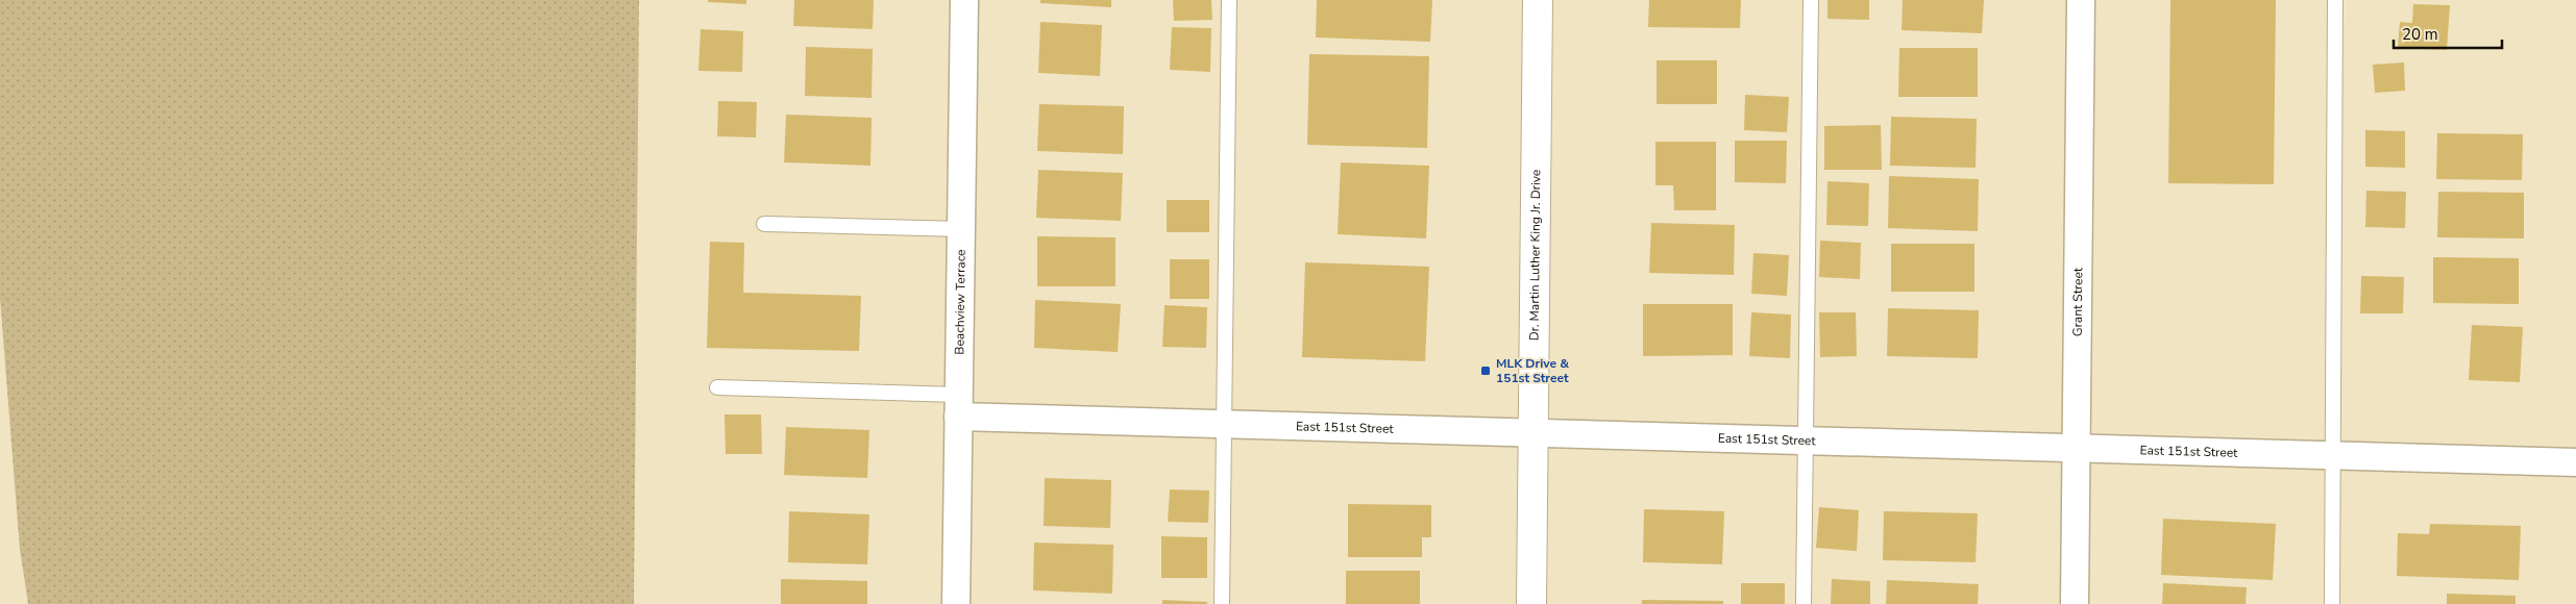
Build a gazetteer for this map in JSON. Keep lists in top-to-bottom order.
{
  "streets": {
    "street": [
      "Dr. Martin Luther King Jr. Drive",
      "Beachview Terrace",
      "Grant Street",
      "East 151st Street"
    ]
  },
  "crossings": [
    ["Dr. Martin Luther King Jr. Drive", "East 151st Street"],
    ["Beachview Terrace", "East 151st Street"],
    ["Grant Street", "East 151st Street"]
  ],
  "places": {
    "transit": ["MLK Drive & 151st Street"]
  },
  "scale_bar": "20 m"
}
